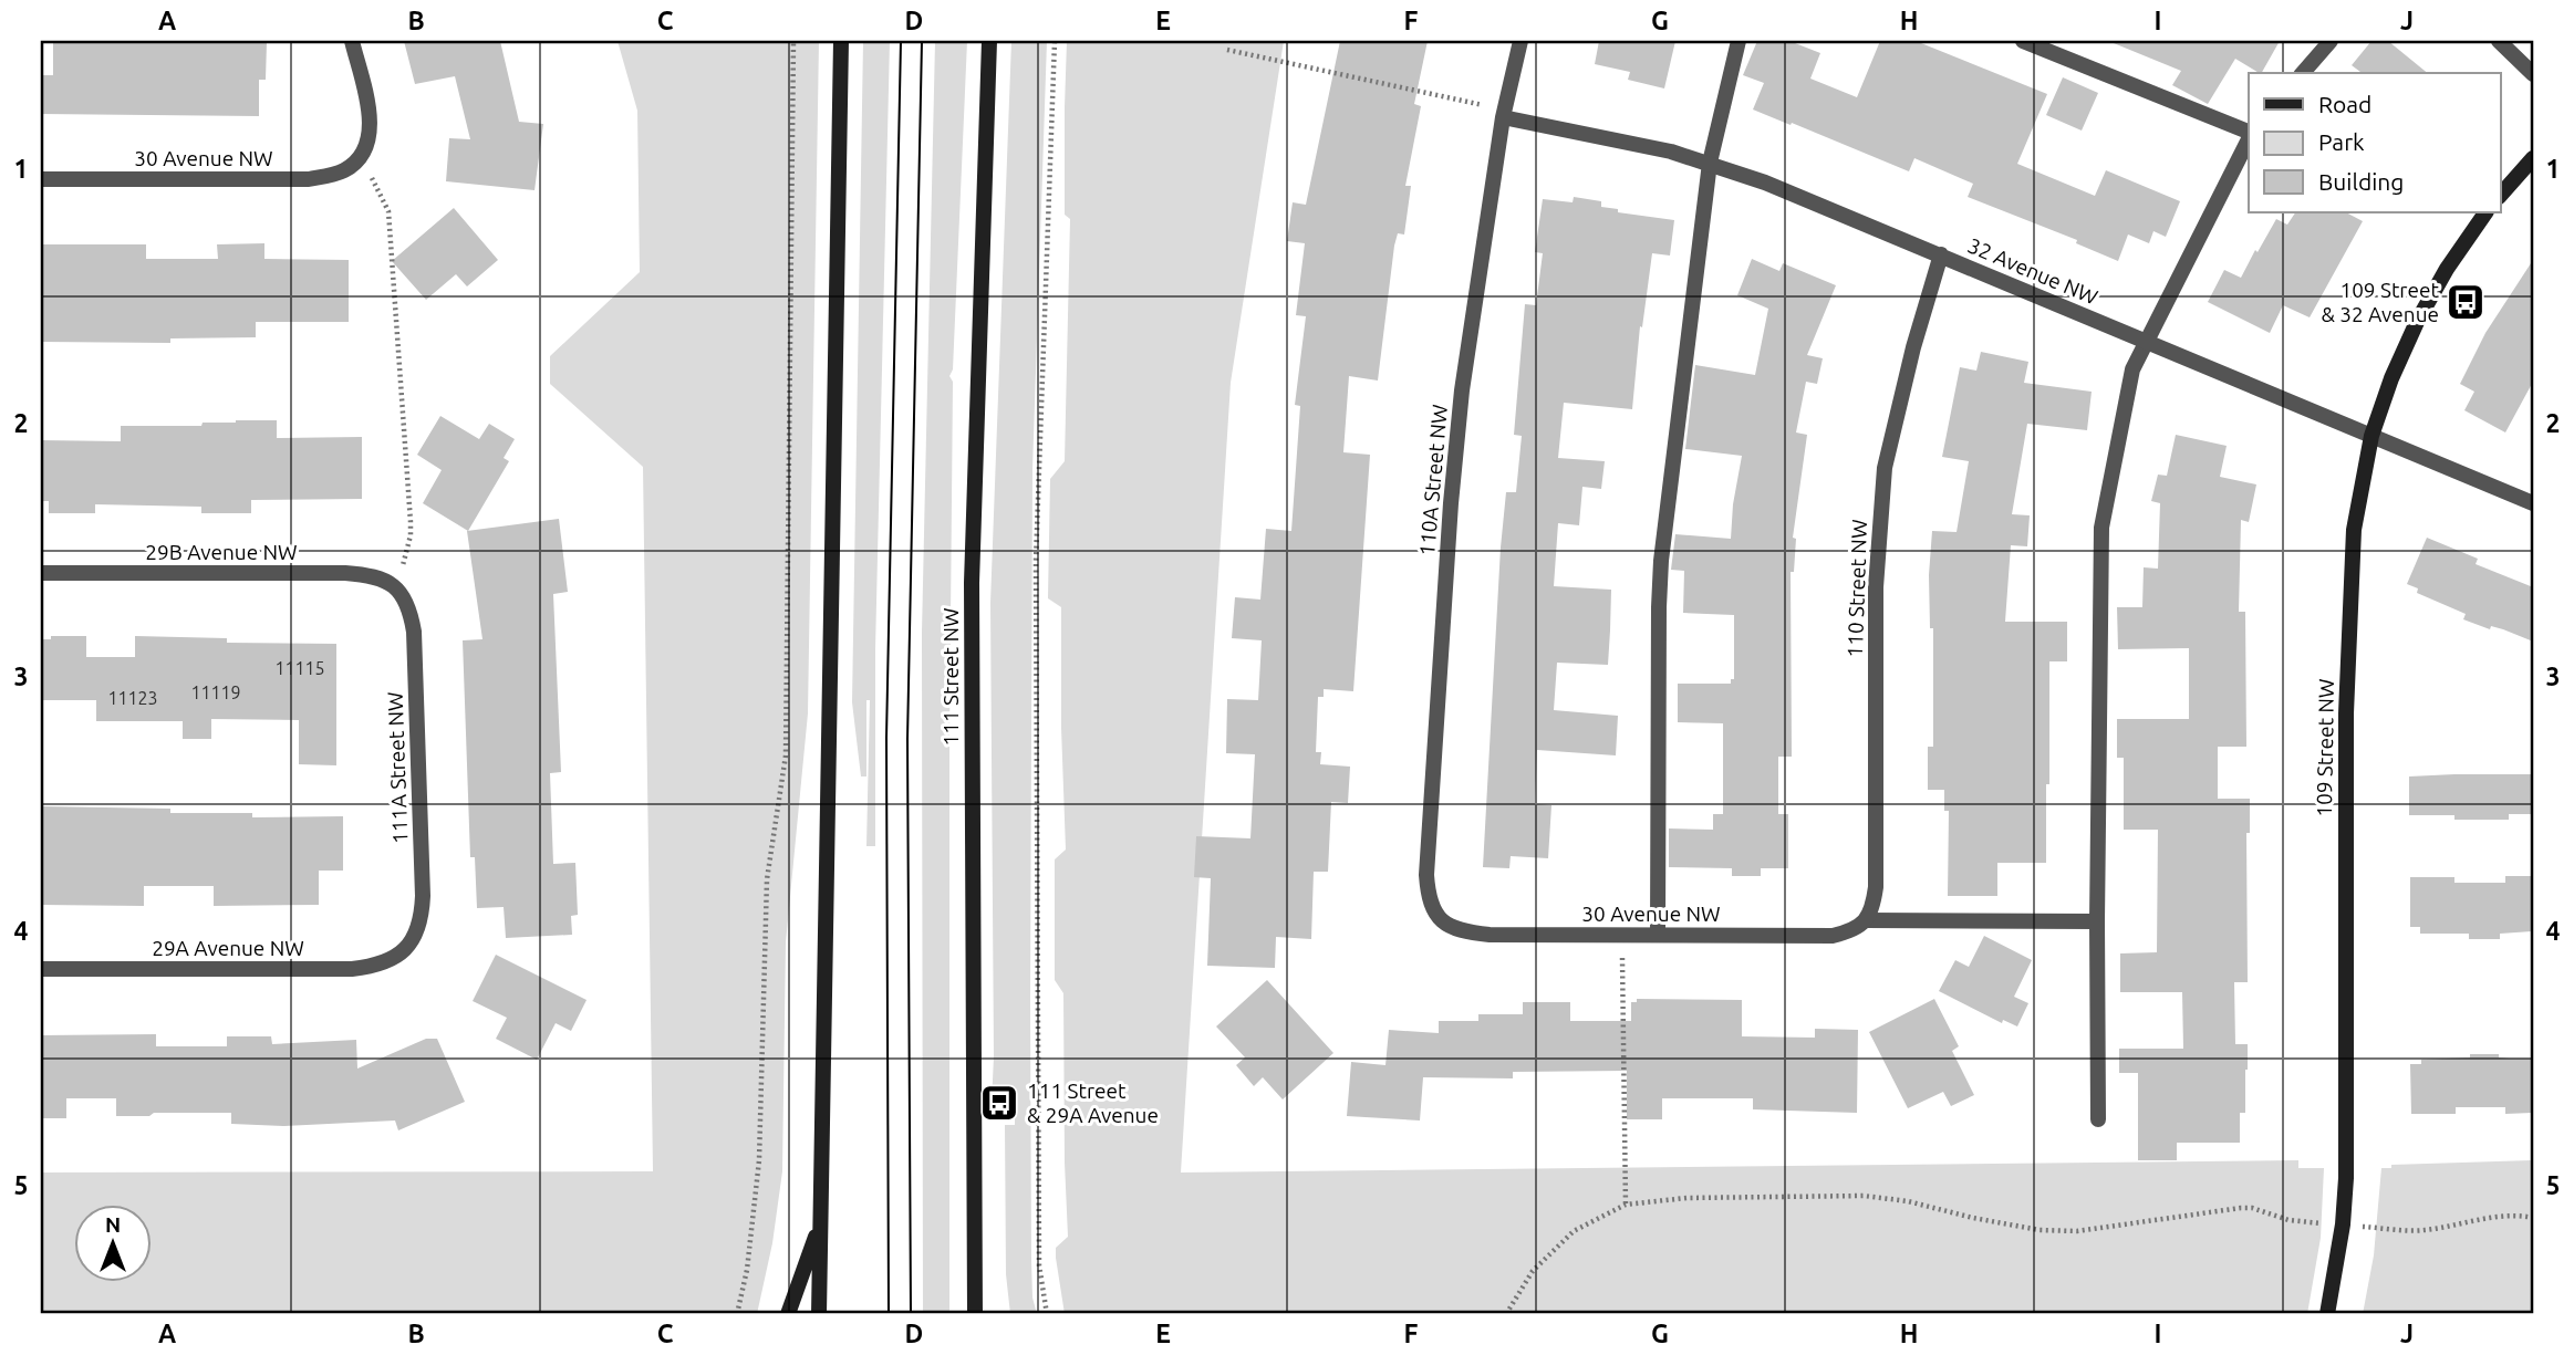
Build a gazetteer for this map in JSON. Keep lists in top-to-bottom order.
{
  "streets": {
    "main road": ["111 Street NW", "109 Street NW"],
    "street": [
      "30 Avenue NW",
      "32 Avenue NW",
      "110A Street NW",
      "29B Avenue NW",
      "110 Street NW",
      "111A Street NW",
      "29A Avenue NW"
    ]
  },
  "crossings": [
    ["30 Avenue NW", "110A Street NW"],
    ["30 Avenue NW", "110 Street NW"],
    ["32 Avenue NW", "110A Street NW"],
    ["32 Avenue NW", "110 Street NW"],
    ["32 Avenue NW", "109 Street NW"],
    ["29B Avenue NW", "111A Street NW"],
    ["111A Street NW", "29A Avenue NW"]
  ],
  "places": {
    "bus stop": ["109 Street & 32 Avenue", "111 Street & 29A Avenue"]
  },
  "house_numbers": ["11115", "11119", "11123"],
  "legend": ["Road", "Park", "Building"],
  "north": "top",
  "grid": {
    "columns": [
      "A",
      "B",
      "C",
      "D",
      "E",
      "F",
      "G",
      "H",
      "I",
      "J"
    ],
    "rows": [
      "1",
      "2",
      "3",
      "4",
      "5"
    ]
  }
}
